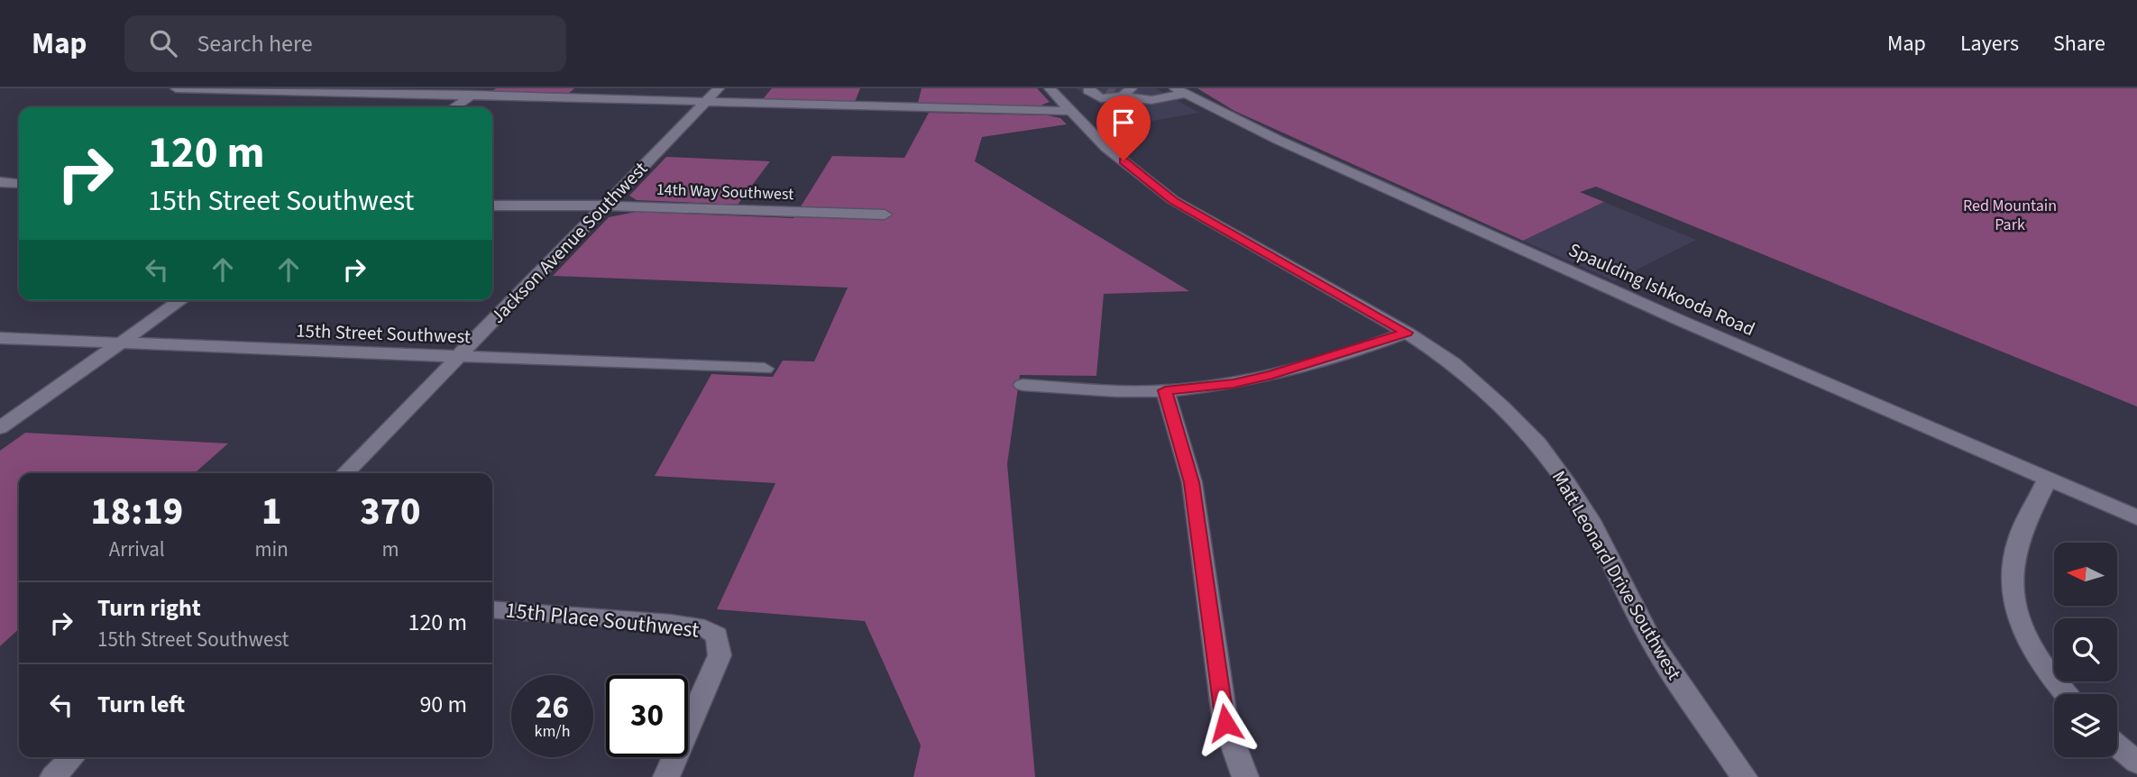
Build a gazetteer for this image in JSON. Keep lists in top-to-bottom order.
{
  "streets": {
    "street": [
      "14th Way Southwest",
      "Jackson Avenue Southwest",
      "Spaulding Ishkooda Road",
      "15th Street Southwest",
      "Matt Leonard Drive Southwest",
      "15th Place Southwest"
    ]
  },
  "crossings": [
    ["14th Way Southwest", "Jackson Avenue Southwest"],
    ["Jackson Avenue Southwest", "15th Street Southwest"]
  ],
  "parks": ["Red Mountain Park"],
  "north": "left",
  "page": {
    "header": "Map",
    "search": "Search here",
    "nav": ["Map", "Layers", "Share"],
    "turn": ["120 m", "15th Street Southwest"],
    "eta": [
      "18:19",
      "Arrival",
      "1",
      "min",
      "370",
      "m"
    ],
    "list": [
      {
        "name": "Turn right",
        "note": "15th Street Southwest",
        "value": "120 m"
      },
      {
        "name": "Turn left",
        "value": "90 m"
      }
    ],
    "speed": "26 km/h",
    "limit": "30"
  }
}
